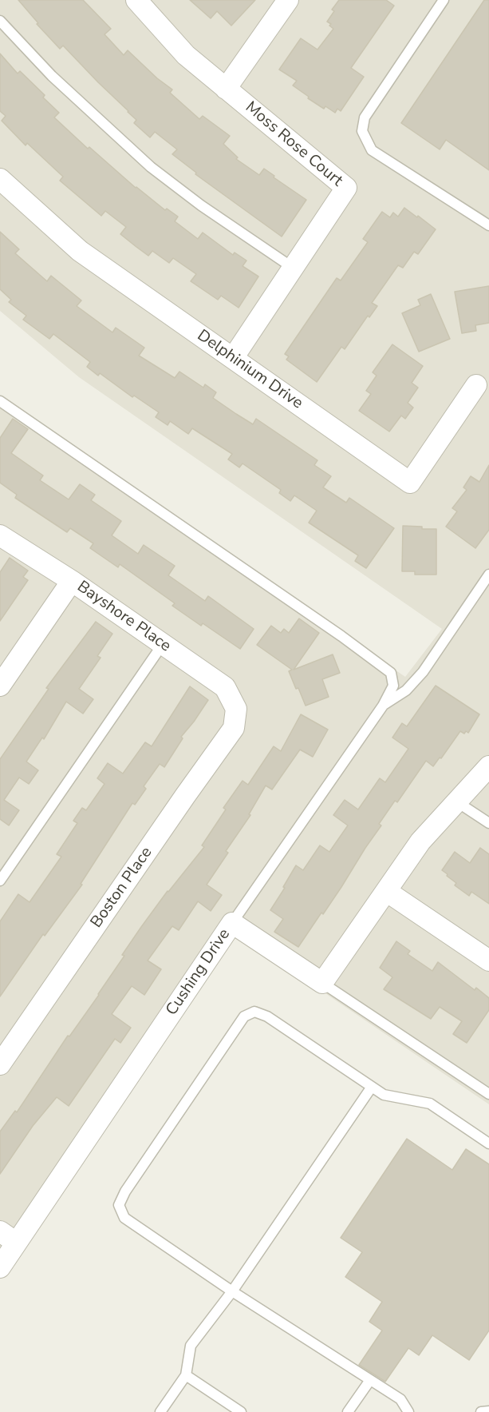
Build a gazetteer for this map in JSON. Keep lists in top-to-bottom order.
{
  "streets": {
    "street": [
      "Moss Rose Court",
      "Delphinium Drive",
      "Bayshore Place",
      "Boston Place",
      "Cushing Drive"
    ]
  },
  "crossings": [
    ["Moss Rose Court", "Delphinium Drive"],
    ["Bayshore Place", "Boston Place"]
  ]
}
